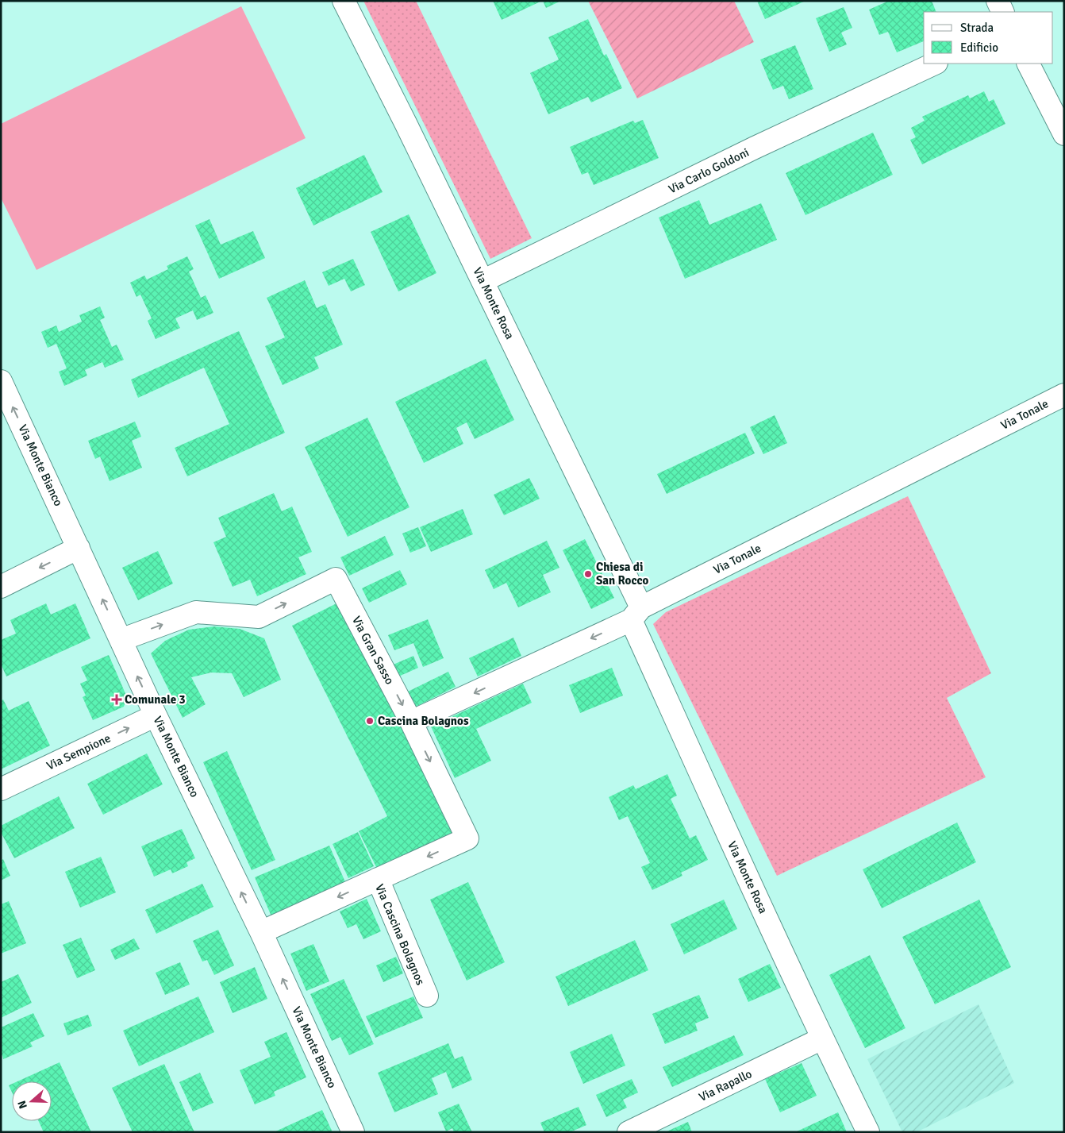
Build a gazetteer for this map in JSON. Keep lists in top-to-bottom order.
{
  "streets": {
    "street": [
      "Via Carlo Goldoni",
      "Via Monte Rosa",
      "Via Tonale",
      "Via Monte Bianco",
      "Via Gran Sasso",
      "Via Sempione",
      "Via Cascina Bolagnos",
      "Via Rapallo"
    ]
  },
  "crossings": [
    ["Via Carlo Goldoni", "Via Monte Rosa"],
    ["Via Monte Rosa", "Via Tonale"],
    ["Via Monte Rosa", "Via Rapallo"],
    ["Via Tonale", "Via Gran Sasso"],
    ["Via Monte Bianco", "Via Gran Sasso"],
    ["Via Monte Bianco", "Via Sempione"],
    ["Via Monte Bianco", "Via Cascina Bolagnos"],
    ["Via Gran Sasso", "Via Cascina Bolagnos"]
  ],
  "one_way": ["Via Monte Bianco", "Via Cascina Bolagnos"],
  "places": {
    "other": ["Chiesa di San Rocco", "Cascina Bolagnos"],
    "health": ["Comunale 3"]
  },
  "legend": ["Strada", "Edificio"],
  "north": "left"
}
